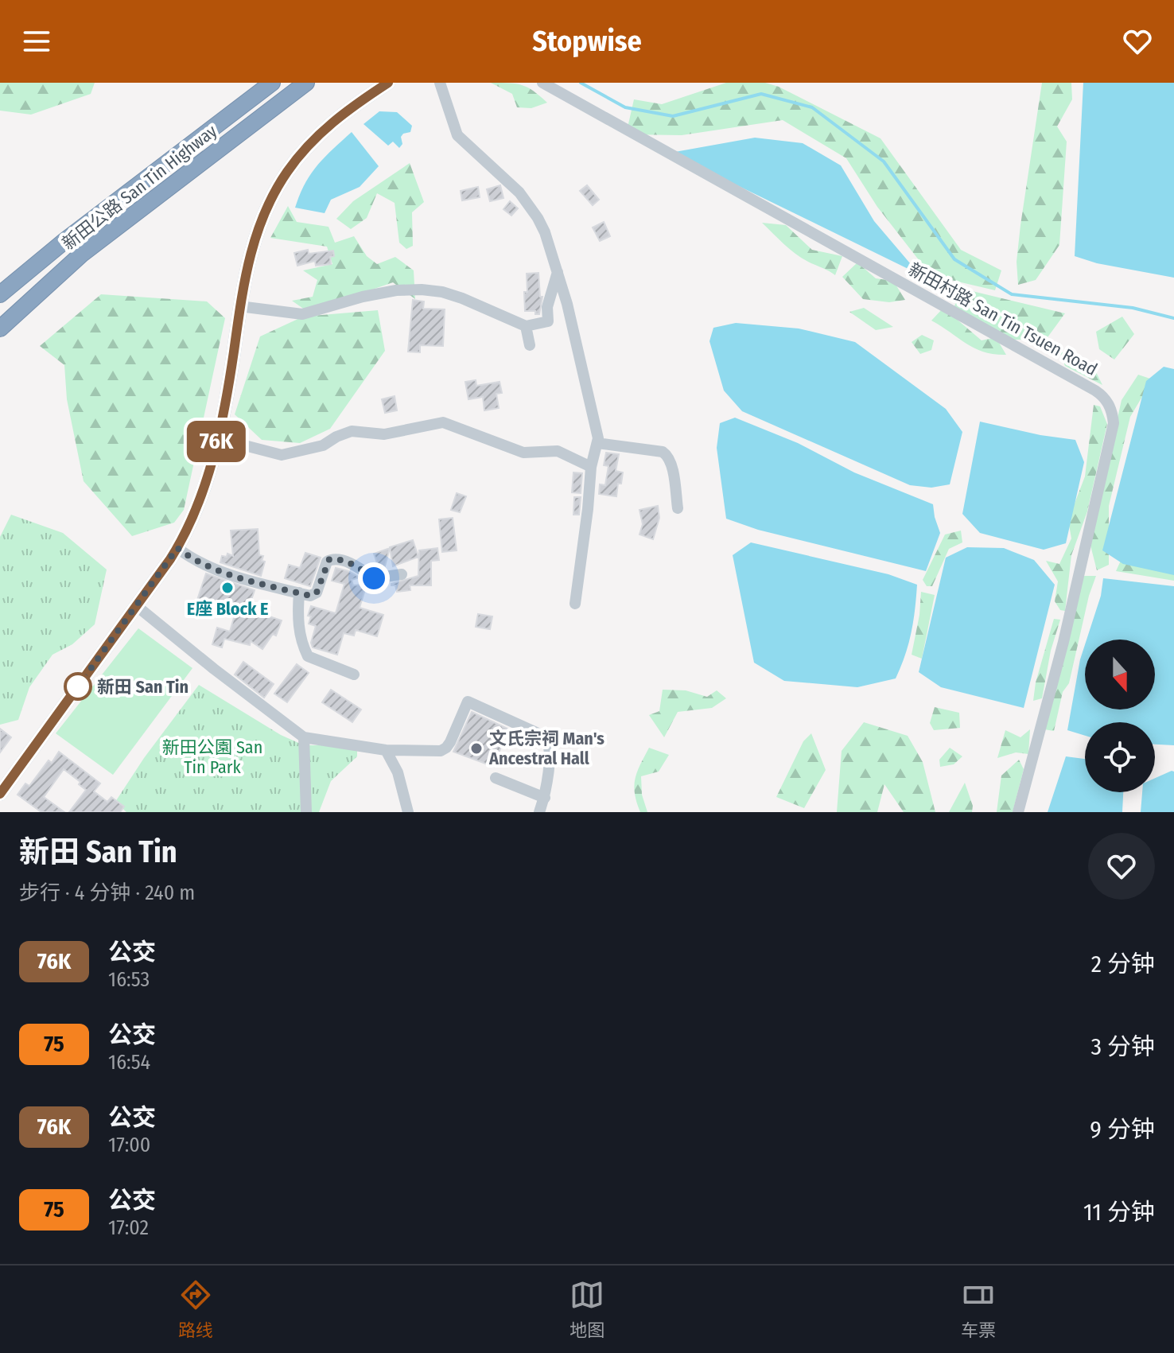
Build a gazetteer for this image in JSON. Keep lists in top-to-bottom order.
{
  "streets": {
    "highway": ["新田公路 San Tin Highway"],
    "street": ["新田村路 San Tin Tsuen Road"]
  },
  "parks": ["新田公園 San Tin Park"],
  "places": ["E座 Block E", "新田 San Tin", "文氏宗祠 Man's Ancestral Hall"],
  "lines": ["bus line 76K"],
  "north": "bottom",
  "page": {
    "header": "Stopwise",
    "on_map": "76K",
    "heading": ["新田 San Tin", "步行 · 4 分钟 · 240 m"],
    "list": [
      {
        "mark": "76K",
        "name": "公交",
        "note": "16:53",
        "value": "2 分钟"
      },
      {
        "mark": "75",
        "name": "公交",
        "note": "16:54",
        "value": "3 分钟"
      },
      {
        "mark": "76K",
        "name": "公交",
        "note": "17:00",
        "value": "9 分钟"
      },
      {
        "mark": "75",
        "name": "公交",
        "note": "17:02",
        "value": "11 分钟"
      }
    ],
    "tabs": ["路线", "地图", "车票"]
  }
}
